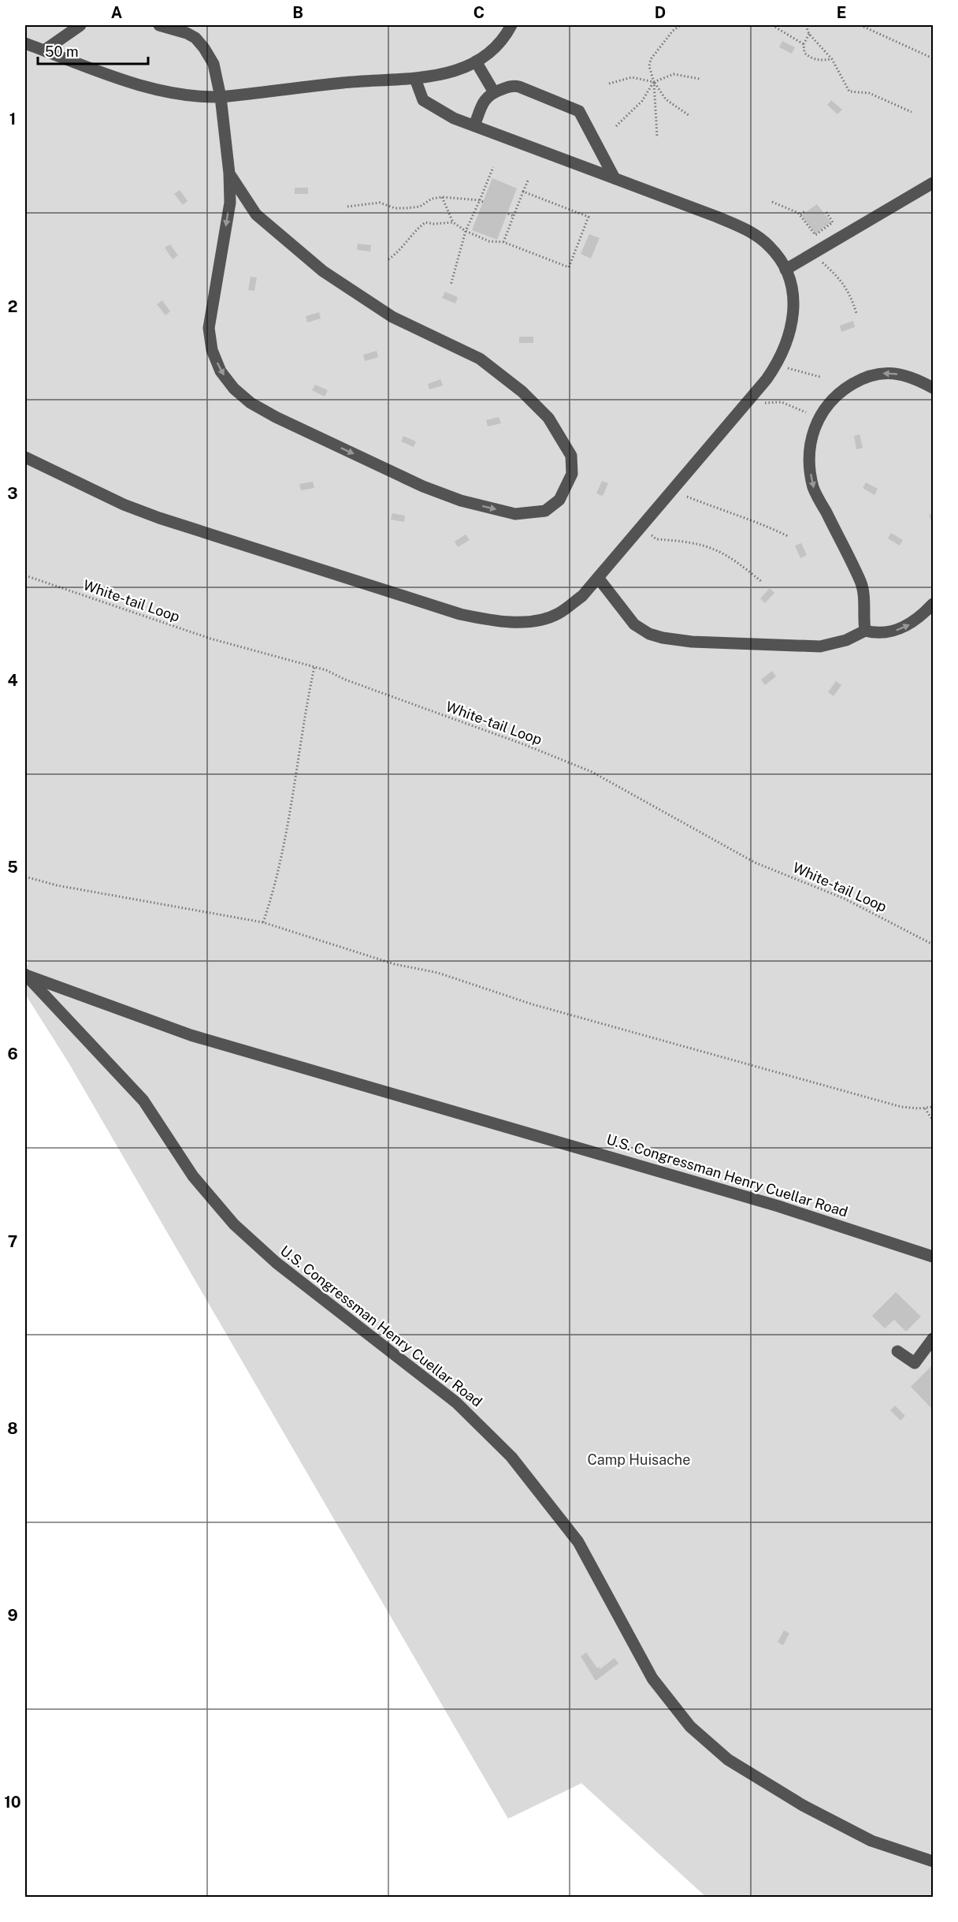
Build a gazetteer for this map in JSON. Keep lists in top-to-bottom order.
{
  "streets": {
    "street": ["U.S. Congressman Henry Cuellar Road"],
    "path": ["White-tail Loop"]
  },
  "parks": ["Camp Huisache"],
  "scale_bar": "50 m",
  "grid": {
    "columns": [
      "A",
      "B",
      "C",
      "D",
      "E"
    ],
    "rows": [
      "1",
      "2",
      "3",
      "4",
      "5",
      "6",
      "7",
      "8",
      "9",
      "10"
    ]
  }
}
